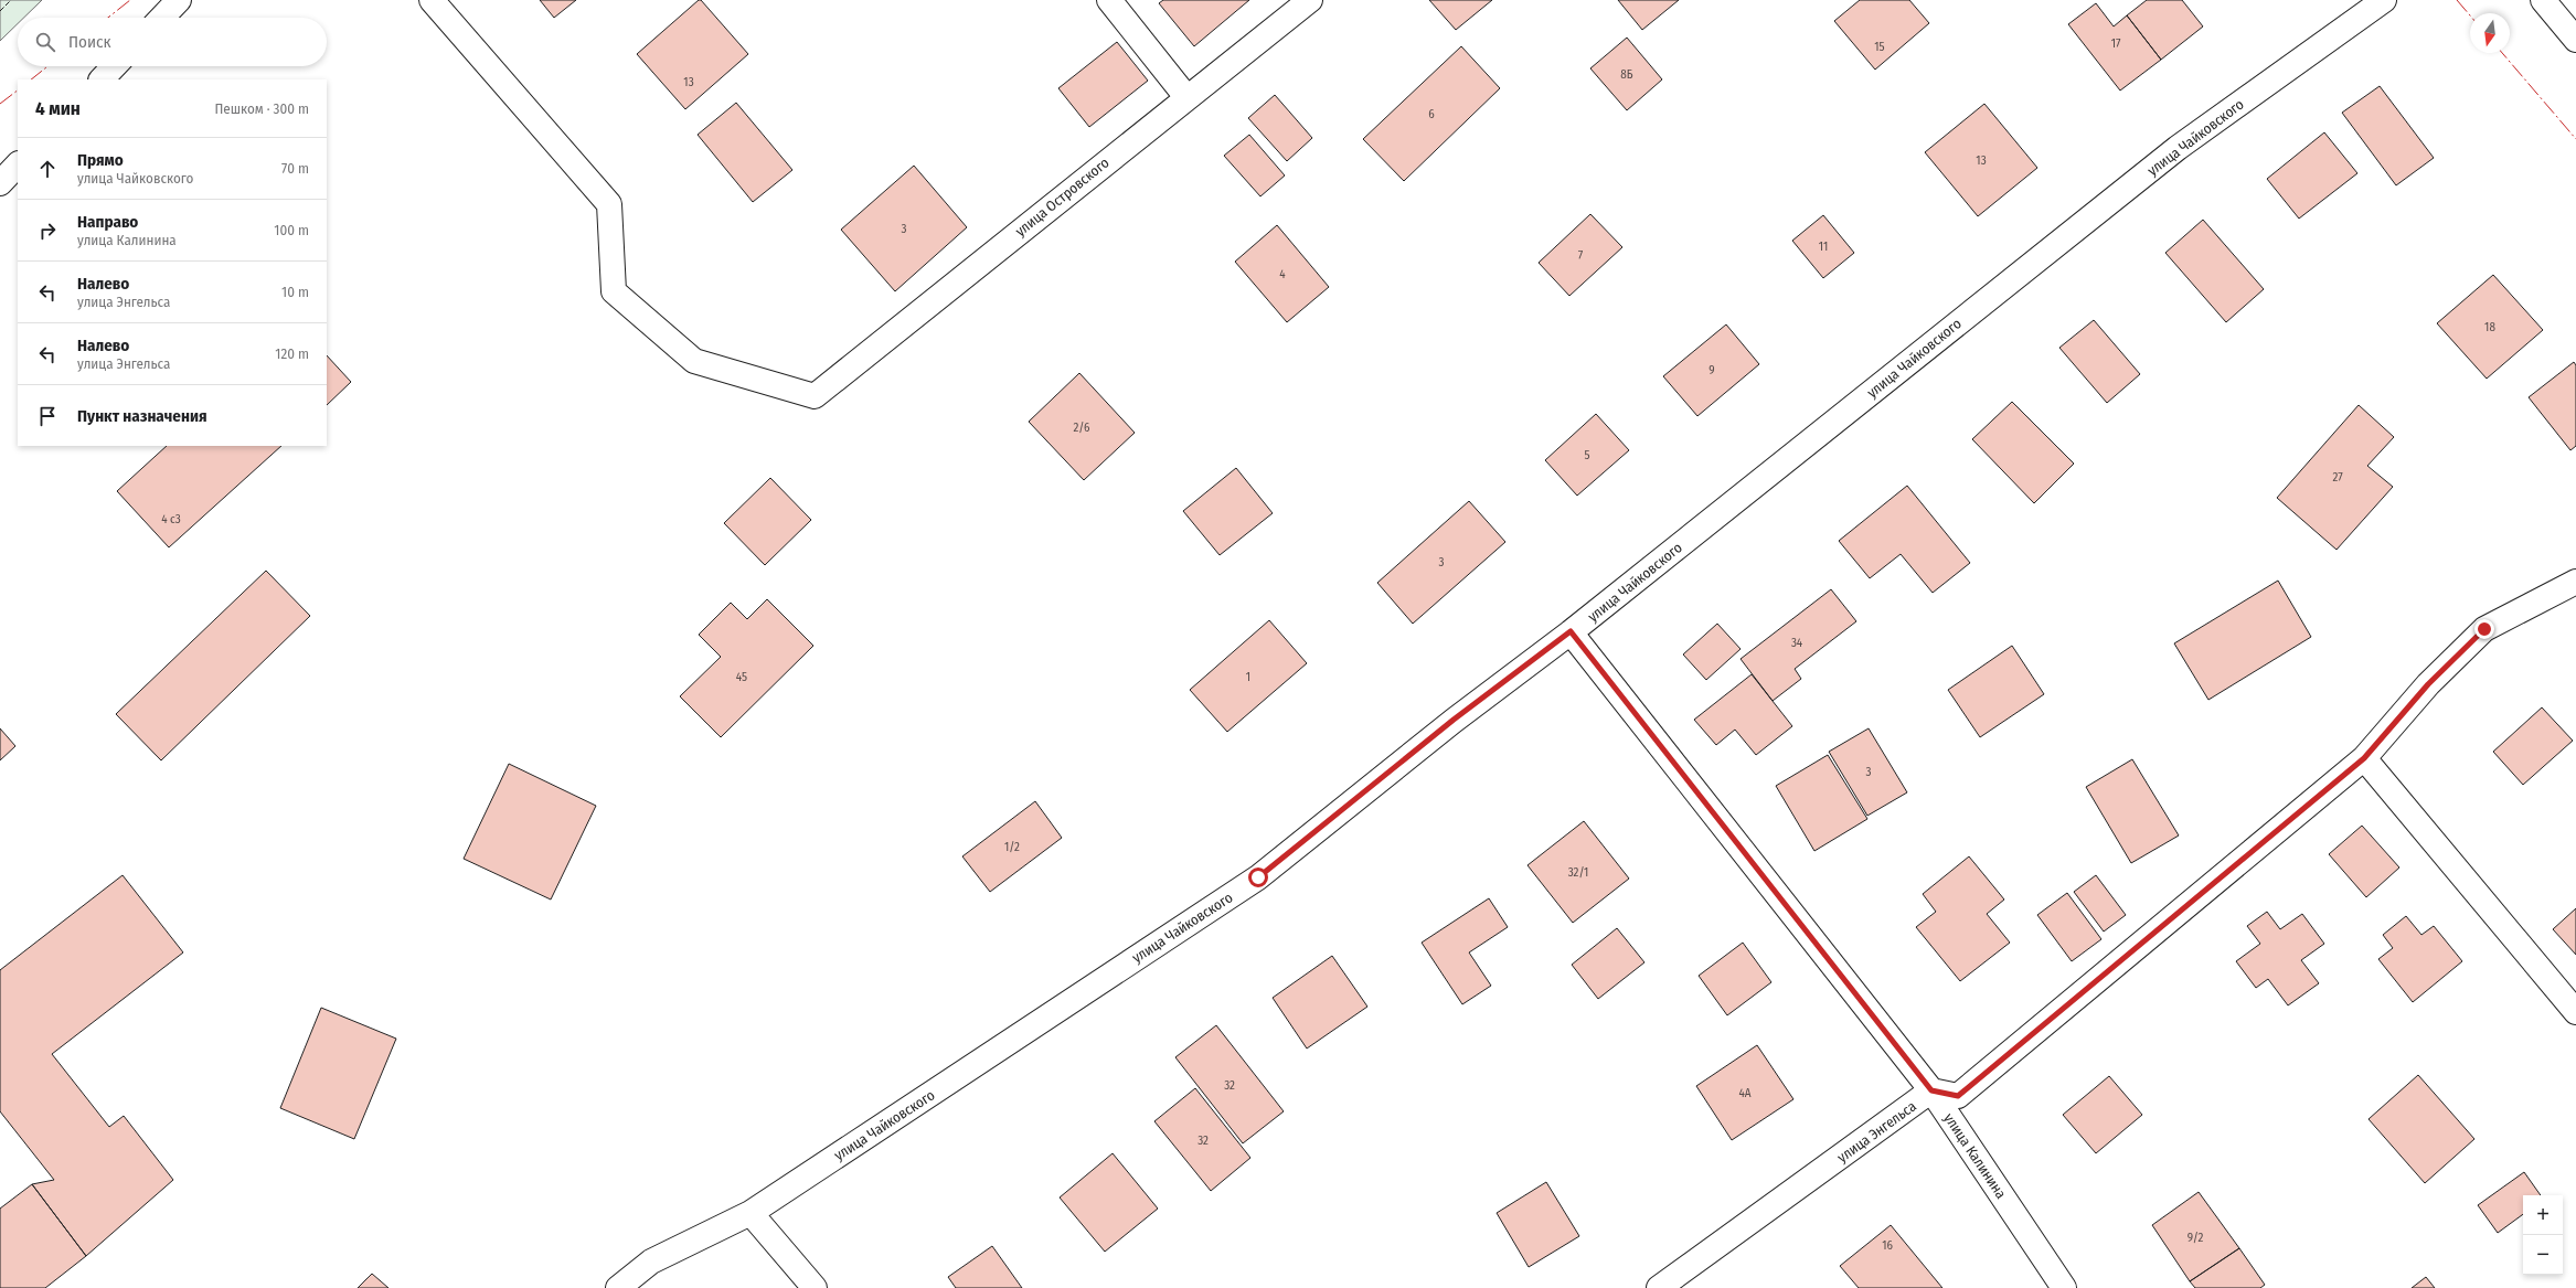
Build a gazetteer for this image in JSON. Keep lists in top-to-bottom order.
{
  "streets": {
    "street": [
      "улица Чайковского",
      "улица Островского",
      "улица Энгельса",
      "улица Калинина"
    ]
  },
  "crossings": [
    ["улица Чайковского", "улица Калинина"],
    ["улица Энгельса", "улица Калинина"]
  ],
  "house_numbers": [
    "17",
    "15",
    "8Б",
    "13",
    "6",
    "13",
    "3",
    "11",
    "7",
    "4",
    "18",
    "9",
    "2/6",
    "5",
    "27",
    "4 с3",
    "3",
    "34",
    "45",
    "1",
    "3",
    "1/2",
    "32/1",
    "32",
    "4А",
    "32",
    "9/2",
    "16"
  ],
  "north": "bottom",
  "page": {
    "search": "Поиск",
    "heading": ["4 мин", "Пешком · 300 m"],
    "list": [
      ["Прямо", "улица Чайковского", "70 m"],
      ["Направо", "улица Калинина", "100 m"],
      ["Налево", "улица Энгельса", "10 m"],
      ["Налево", "улица Энгельса", "120 m"],
      "Пункт назначения"
    ],
    "map_buttons": ["+", "−"]
  }
}
